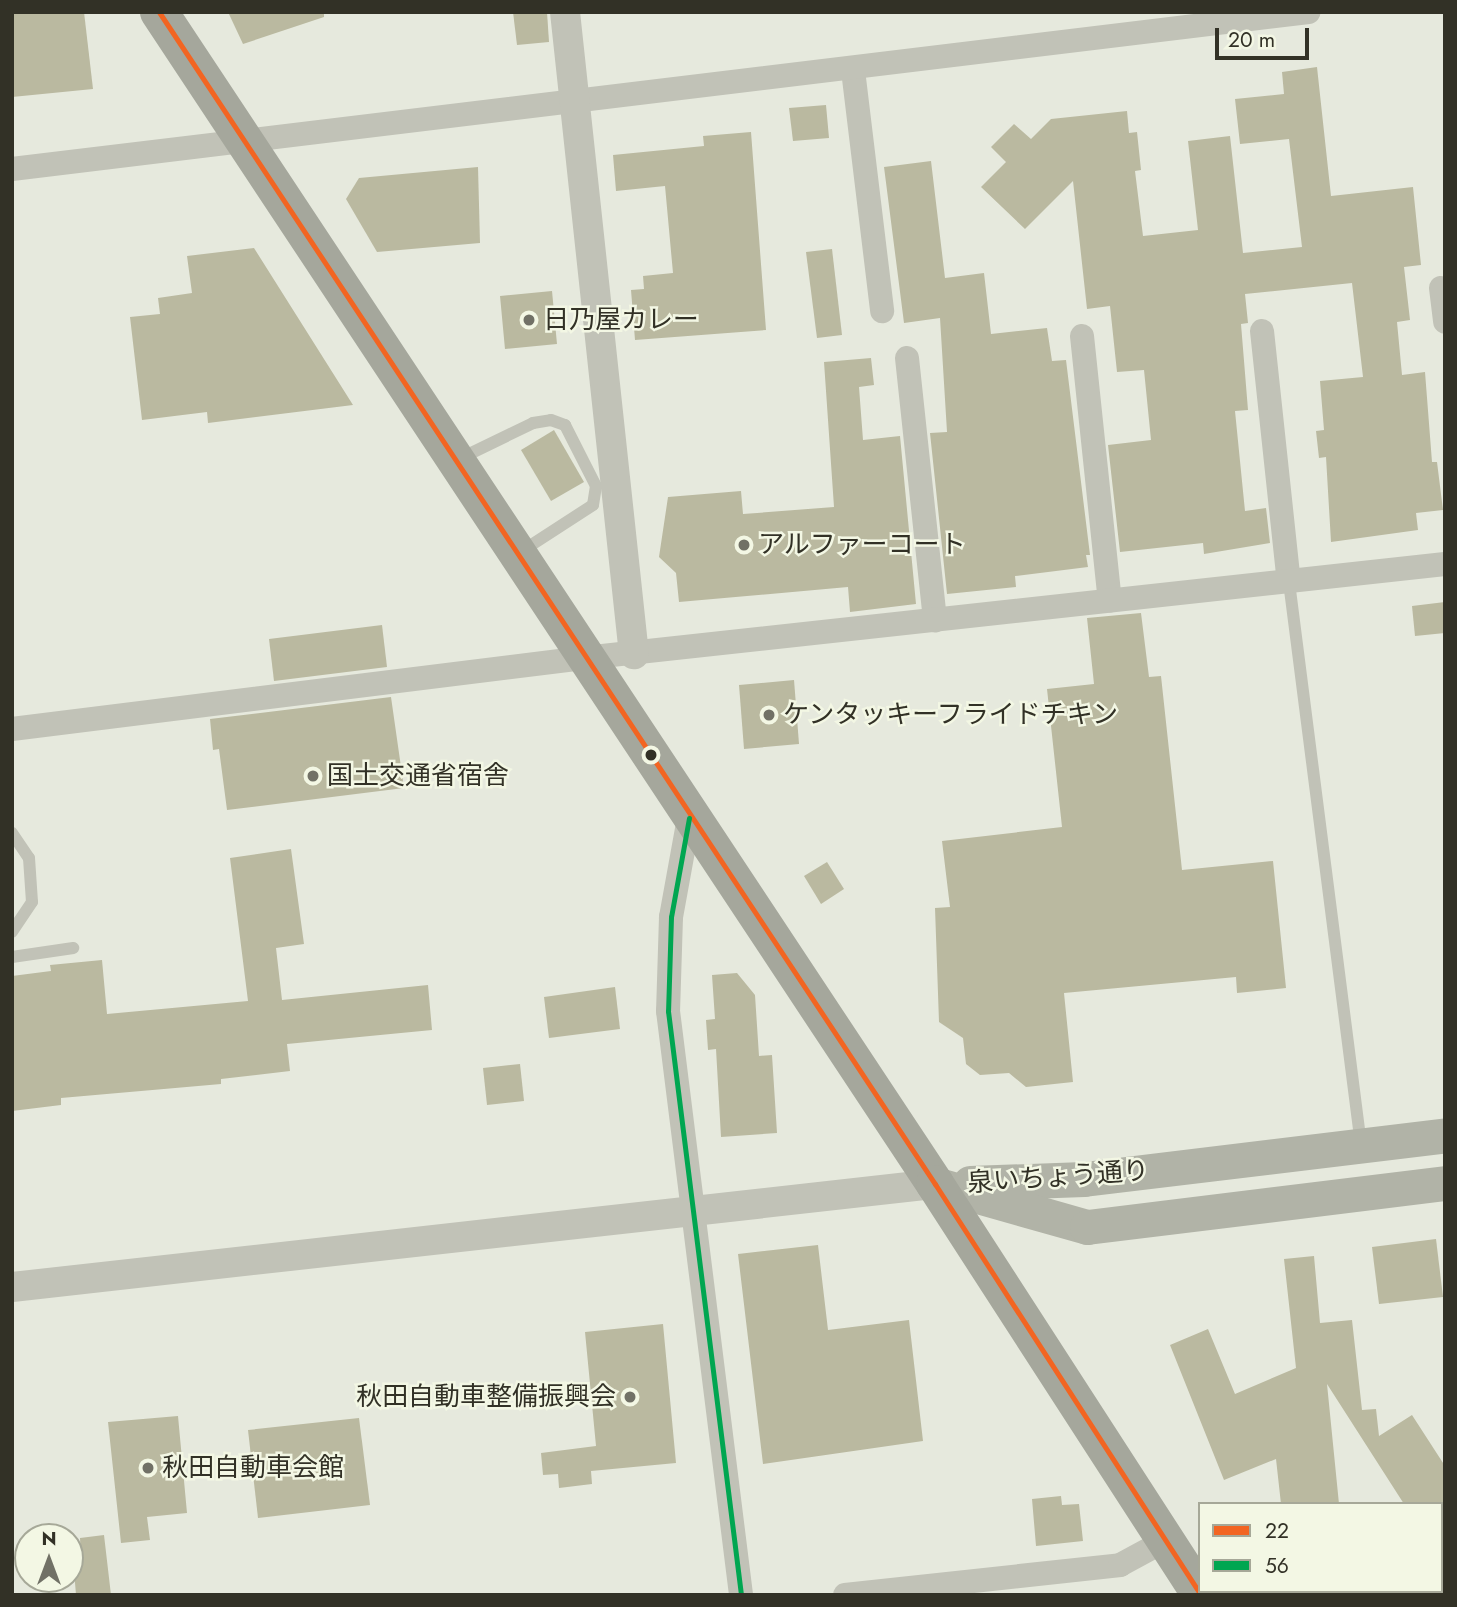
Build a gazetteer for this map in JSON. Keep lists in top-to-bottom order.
{
  "streets": {
    "main road": ["泉いちょう通り"]
  },
  "places": [
    "日乃屋カレー",
    "アルファーコート",
    "ケンタッキーフライドチキン",
    "国土交通省宿舎",
    "秋田自動車整備振興会",
    "秋田自動車会館"
  ],
  "lines": ["transit line 22", "transit line 56"],
  "legend": ["22", "56"],
  "scale_bar": "20 m",
  "north": "top"
}
